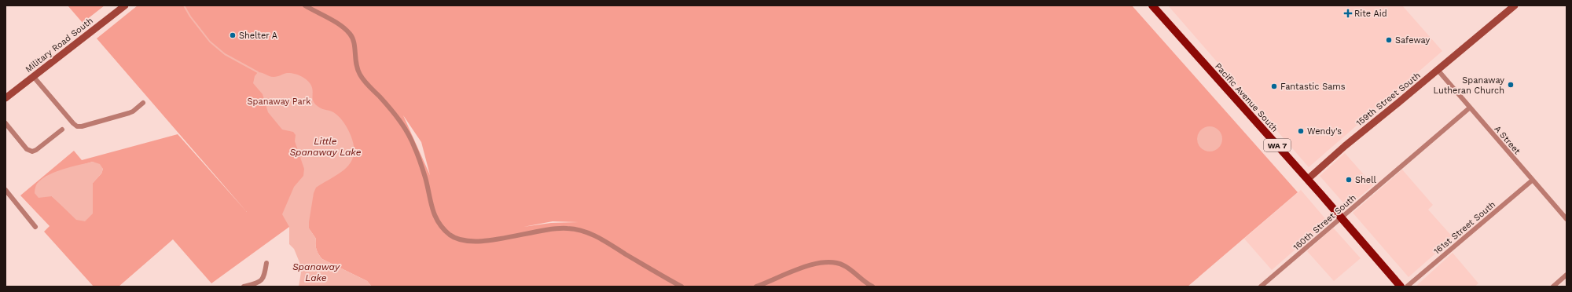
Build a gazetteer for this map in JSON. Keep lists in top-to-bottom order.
{
  "streets": {
    "main road": ["Pacific Avenue South", "WA 7"],
    "street": [
      "Military Road South",
      "159th Street South",
      "A Street",
      "160th Street South",
      "161st Street South"
    ]
  },
  "crossings": [
    ["Pacific Avenue South", "159th Street South"],
    ["Pacific Avenue South", "160th Street South"],
    ["159th Street South", "A Street"],
    ["A Street", "160th Street South"],
    ["A Street", "161st Street South"]
  ],
  "water": ["Little Spanaway Lake", "Spanaway Lake"],
  "parks": ["Spanaway Park"],
  "places": {
    "health": ["Rite Aid"],
    "other": [
      "Shelter A",
      "Safeway",
      "Spanaway Lutheran Church",
      "Fantastic Sams",
      "Wendy's",
      "Shell"
    ]
  }
}
